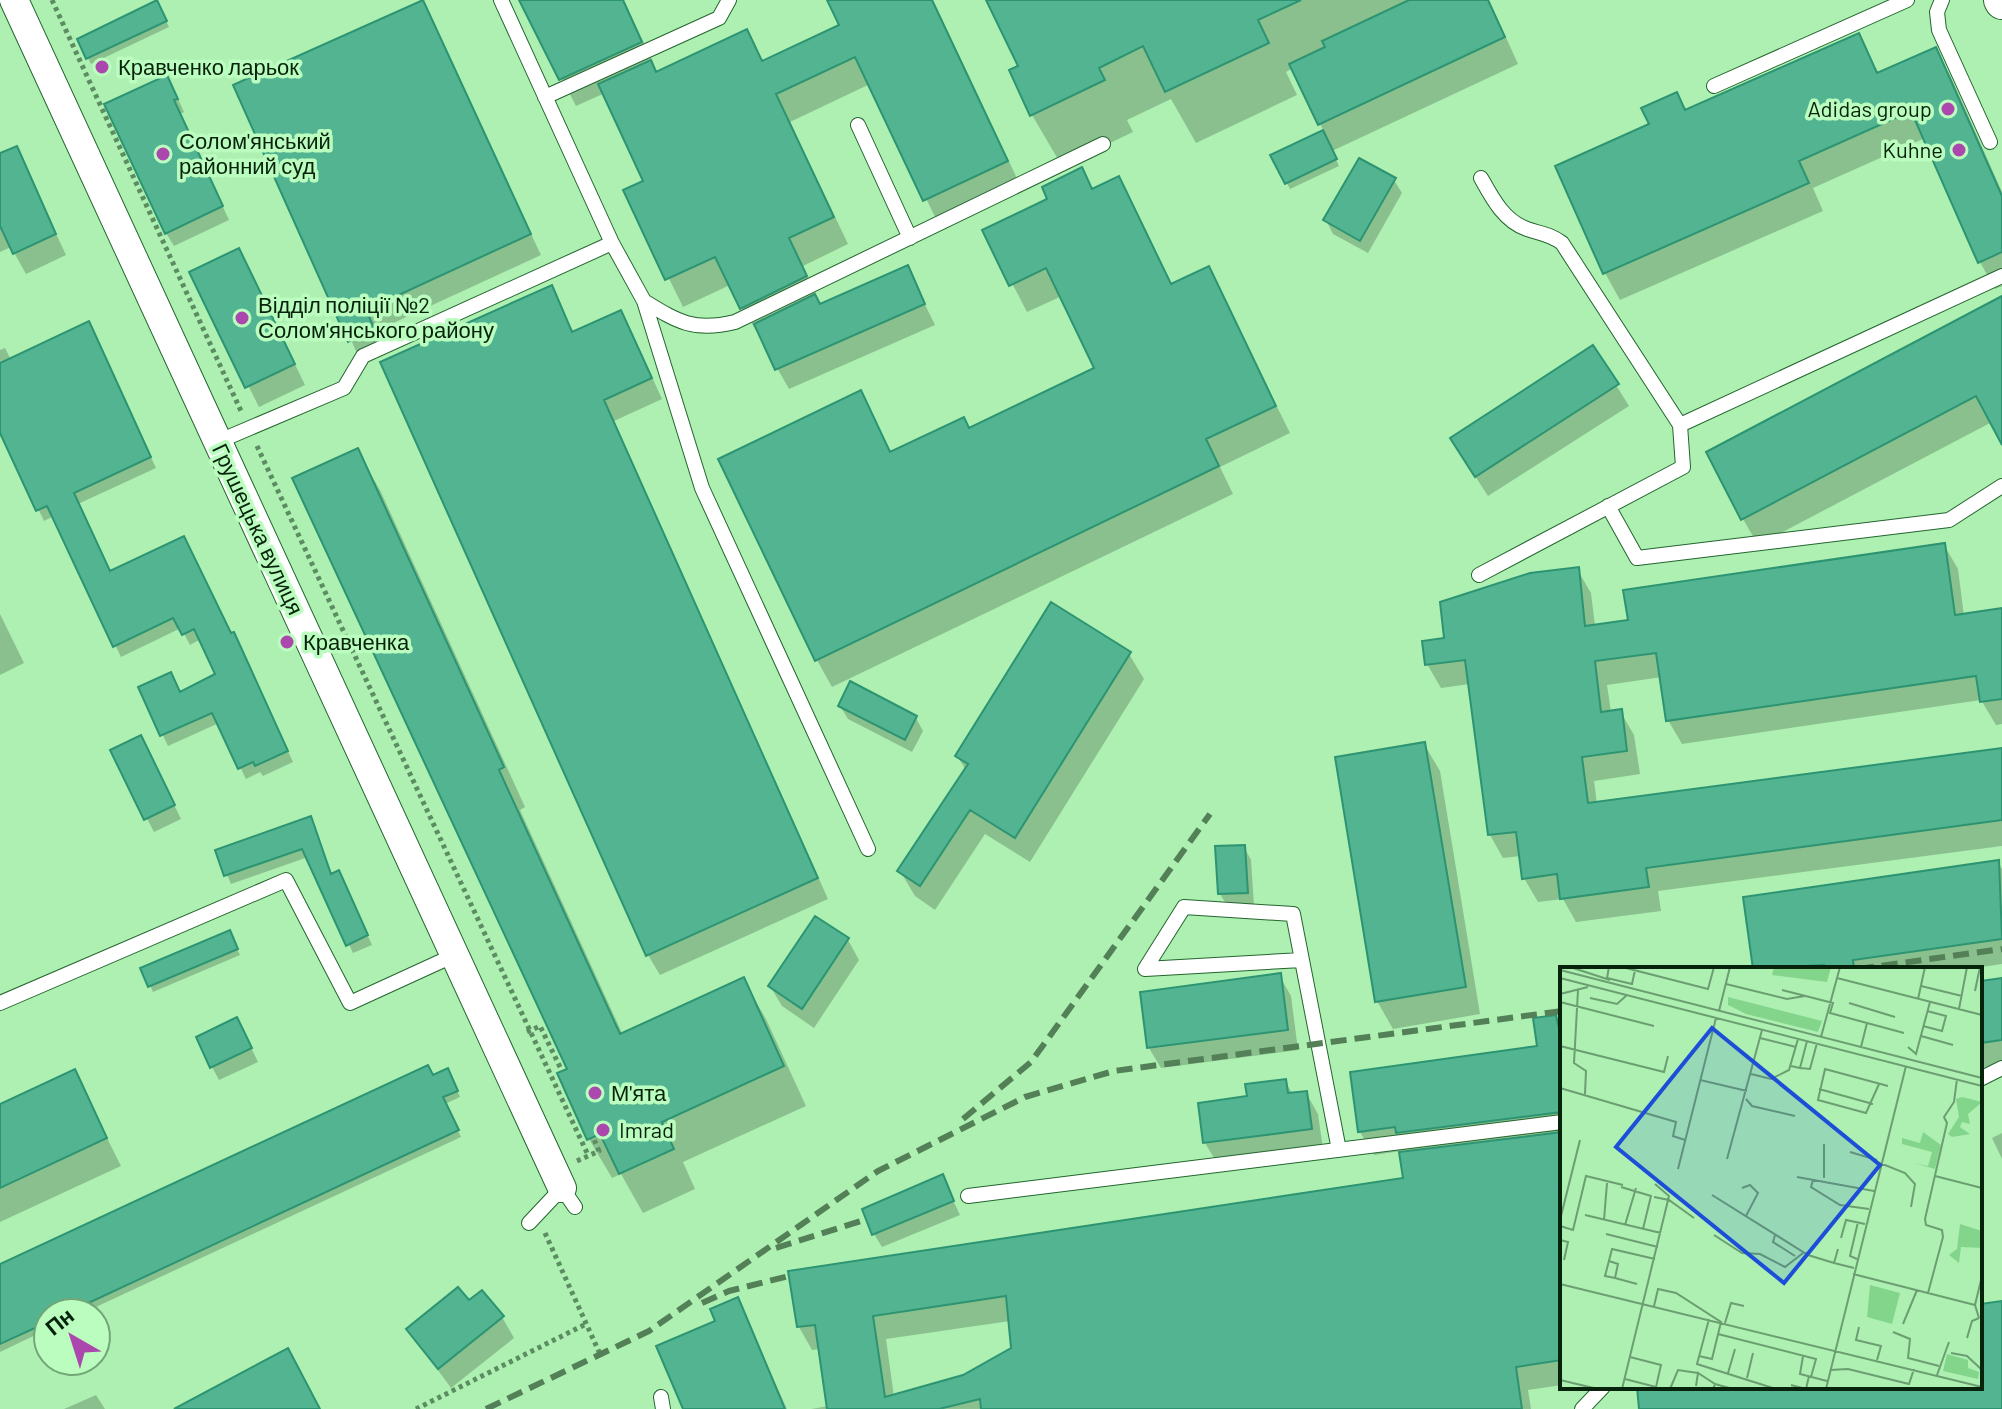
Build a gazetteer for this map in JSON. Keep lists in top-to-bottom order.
{
  "streets": {
    "street": ["Грушецька вулиця"]
  },
  "places": [
    "Кравченко ларьок",
    "Adidas group",
    "Kuhne",
    "Солом'янський районний суд",
    "Відділ поліції №2 Солом'янського району",
    "Кравченка",
    "М'ята",
    "Imrad"
  ],
  "north": "top left"
}
